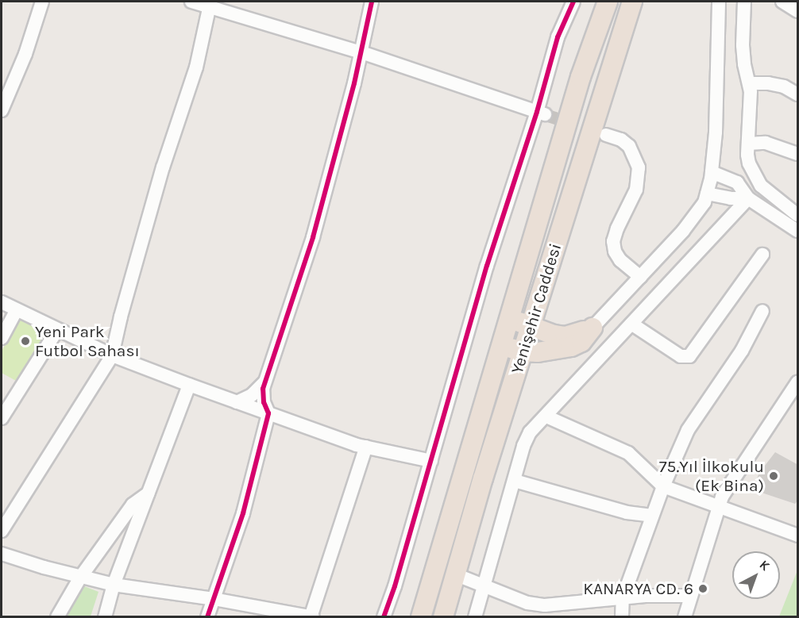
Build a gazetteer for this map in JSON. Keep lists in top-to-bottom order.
{
  "streets": {
    "highway": ["Yenişehir Caddesi"]
  },
  "places": ["Yeni Park Futbol Sahası", "75.Yıl İlkokulu (Ek Bina)", "KANARYA CD. 6"],
  "north": "top right"
}
